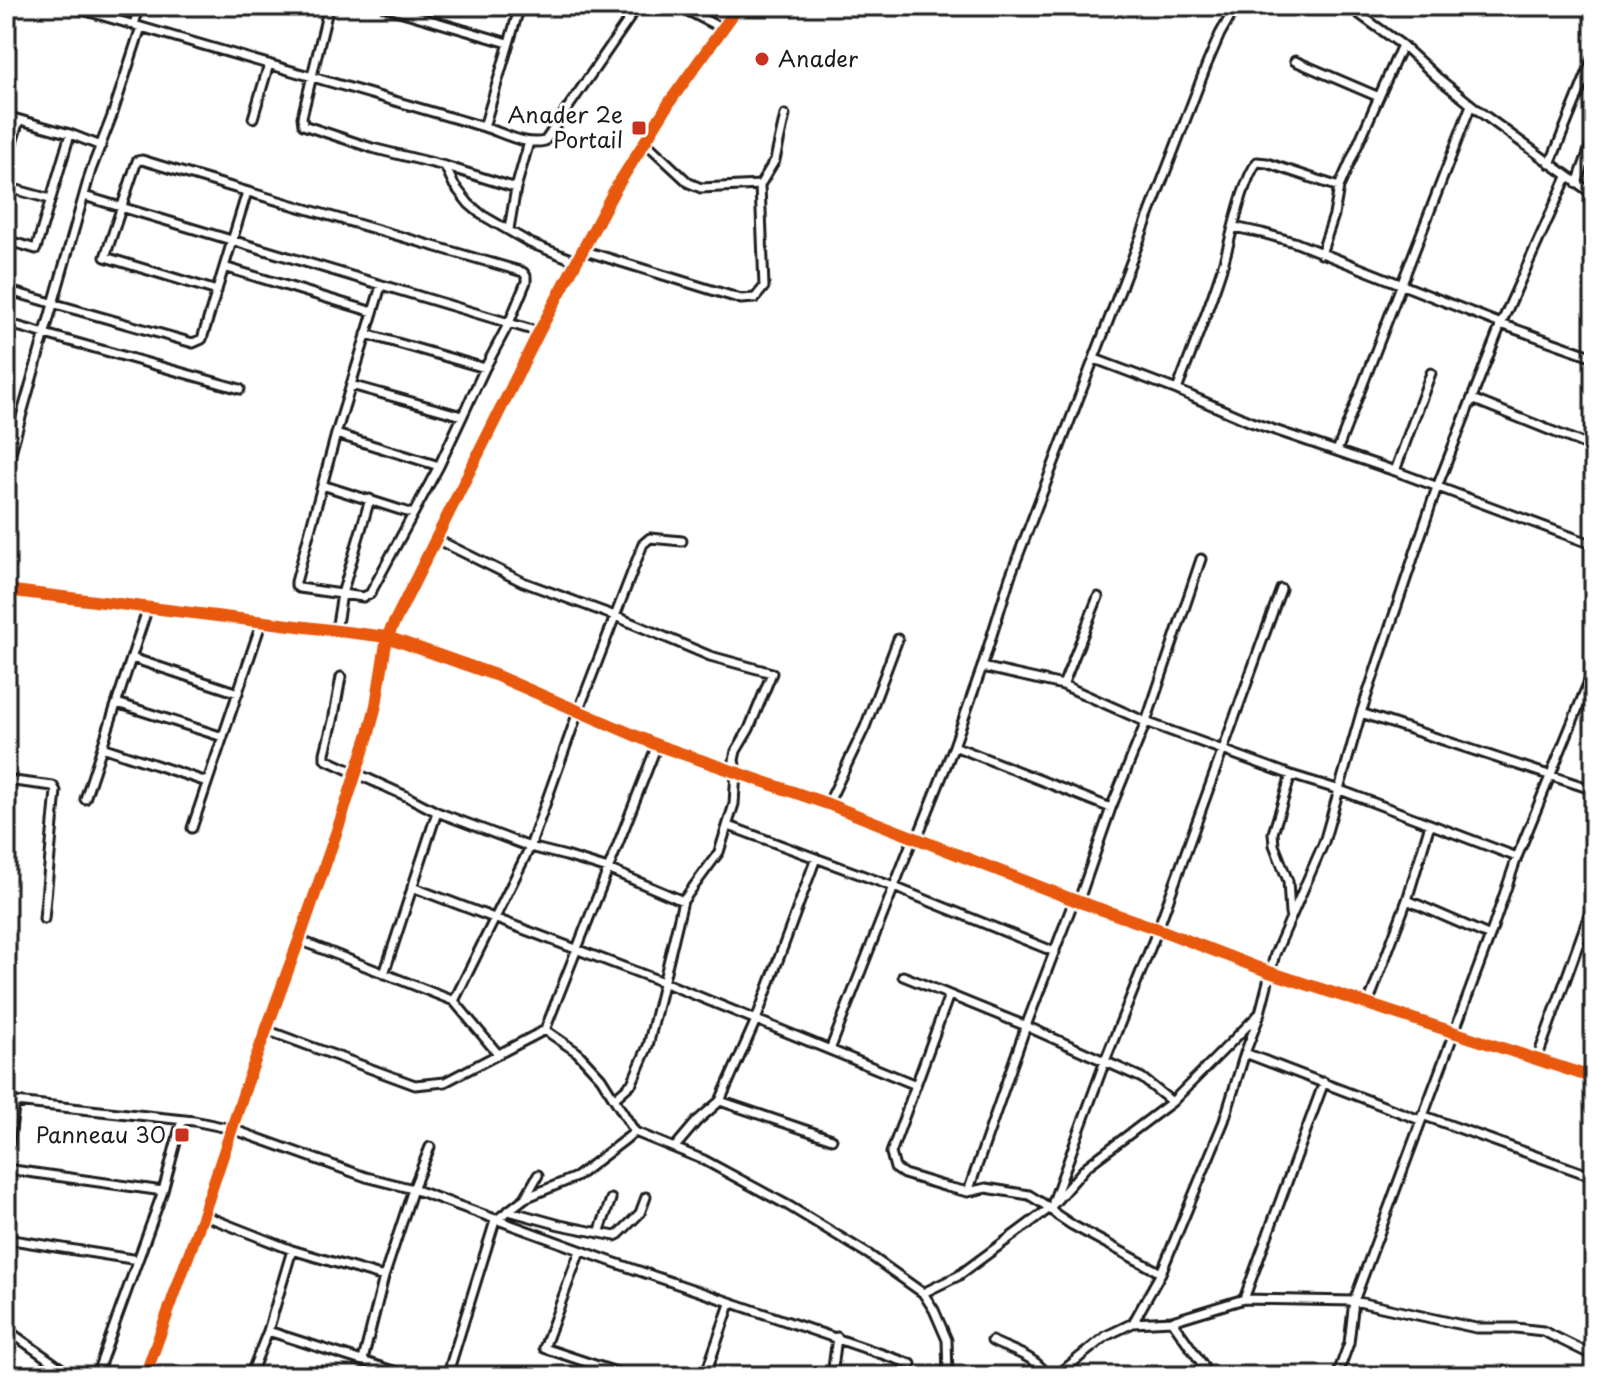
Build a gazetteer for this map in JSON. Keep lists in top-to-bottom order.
{
  "places": {
    "other": ["Anader"],
    "transit": ["Anader 2e Portail", "Panneau 30"]
  }
}
